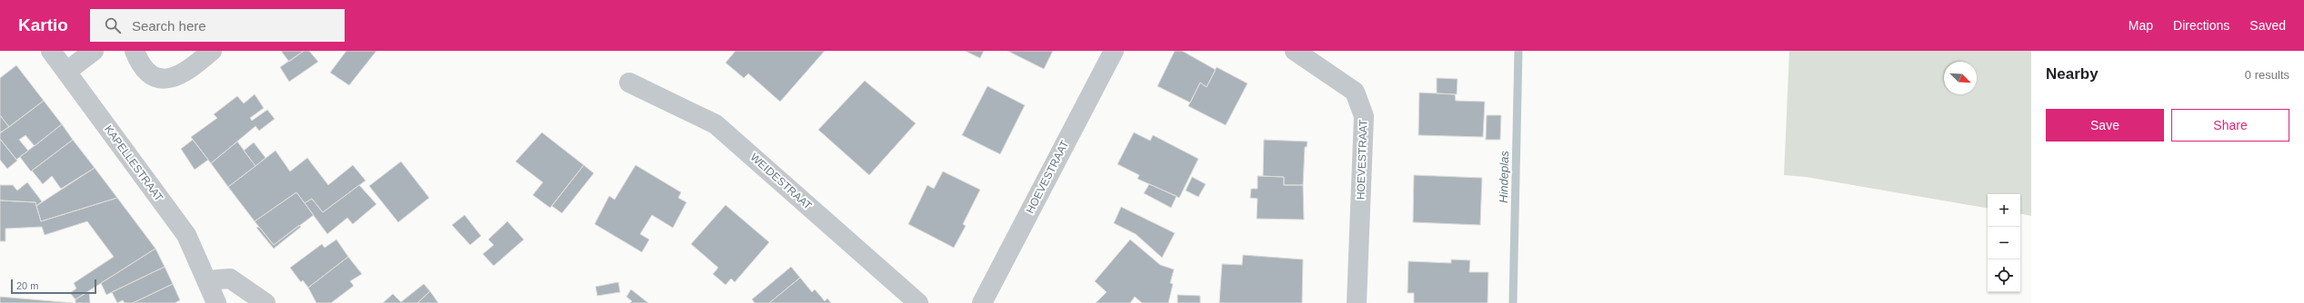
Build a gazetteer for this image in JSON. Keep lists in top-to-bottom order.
{
  "streets": {
    "street": ["HOEVESTRAAT", "KAPELLESTRAAT", "WEIDESTRAAT"]
  },
  "water": ["Hindeplas"],
  "scale_bar": "20 m",
  "north": "bottom right",
  "page": {
    "header": "Kartio",
    "search": "Search here",
    "nav": ["Map", "Directions", "Saved"],
    "heading": ["Nearby", "0 results"],
    "buttons": ["Save", "Share"],
    "map_buttons": ["+", "−"],
    "scale": "20 m"
  }
}
